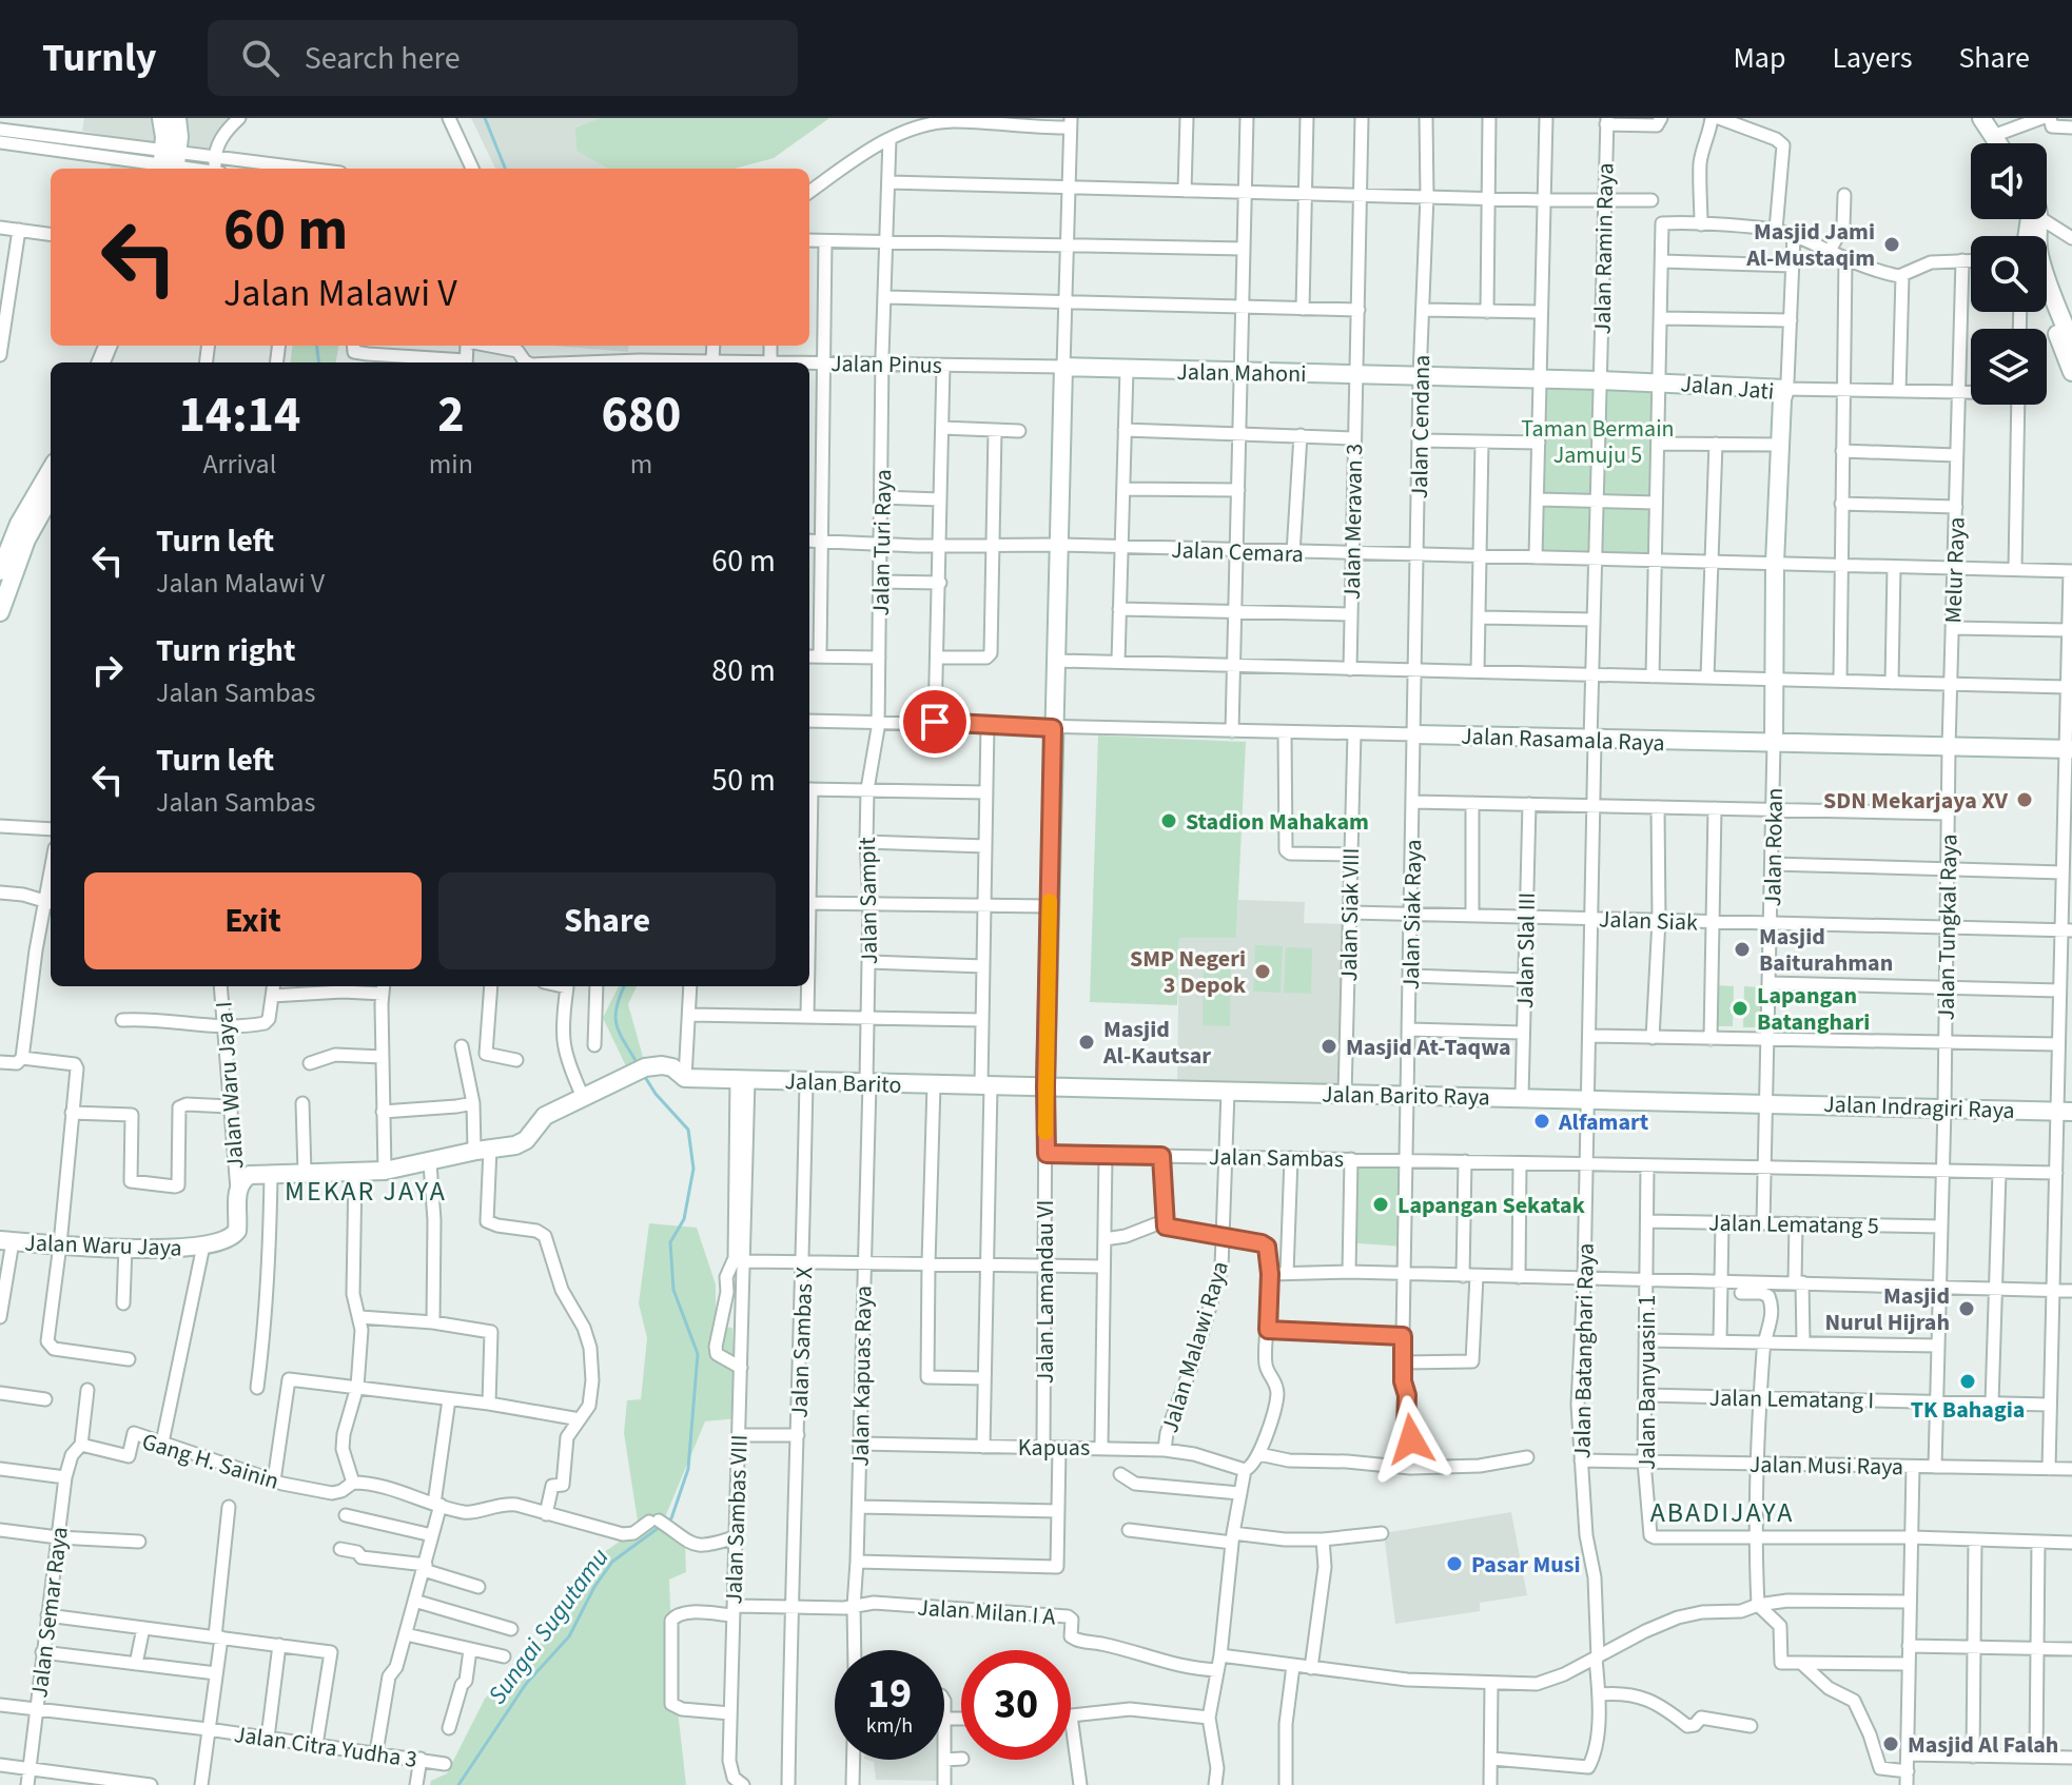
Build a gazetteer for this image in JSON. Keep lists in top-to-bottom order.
{
  "streets": {
    "street": [
      "Jalan Ramin Raya",
      "Jalan Pinus",
      "Jalan Mahoni",
      "Jalan Jati",
      "Jalan Cendana",
      "Jalan Meravan 3",
      "Jalan Turi Raya",
      "Jalan Cemara",
      "Melur Raya",
      "Jalan Rasamala Raya",
      "Jalan Rokan",
      "Jalan Sampit",
      "Jalan Siak VIII",
      "Jalan Siak Raya",
      "Jalan Siak",
      "Jalan Tungkal Raya",
      "Jalan Slal III",
      "Jalan Barito",
      "Jalan Waru Jaya I",
      "Jalan Barito Raya",
      "Jalan Indragiri Raya",
      "Jalan Sambas",
      "Jalan Lematang 5",
      "Jalan Waru Jaya",
      "Jalan Lamandau VI",
      "Jalan Sambas X",
      "Jalan Malawi Raya",
      "Jalan Batanghari Raya",
      "Jalan Kapuas Raya",
      "Jalan Banyuasin 1",
      "Jalan Lematang I",
      "Kapuas",
      "Gang H. Sainin",
      "Jalan Musi Raya",
      "Jalan Sambas VIII",
      "Jalan Milan I A",
      "Jalan Semar Raya",
      "Jalan Citra Yudha 3"
    ]
  },
  "crossings": [
    ["Jalan Ramin Raya", "Jalan Jati"],
    ["Jalan Ramin Raya", "Jalan Cemara"],
    ["Jalan Ramin Raya", "Jalan Batanghari Raya"],
    ["Jalan Pinus", "Jalan Mahoni"],
    ["Jalan Pinus", "Jalan Turi Raya"],
    ["Jalan Mahoni", "Jalan Jati"],
    ["Jalan Mahoni", "Jalan Cendana"],
    ["Jalan Mahoni", "Jalan Meravan 3"],
    ["Jalan Jati", "Jalan Cendana"],
    ["Jalan Jati", "Jalan Cemara"],
    ["Jalan Jati", "Jalan Rasamala Raya"],
    ["Jalan Jati", "Jalan Rokan"],
    ["Jalan Cendana", "Jalan Cemara"],
    ["Jalan Cendana", "Jalan Rasamala Raya"],
    ["Jalan Cendana", "Jalan Siak Raya"],
    ["Jalan Meravan 3", "Jalan Cemara"],
    ["Jalan Turi Raya", "Jalan Cemara"],
    ["Jalan Turi Raya", "Jalan Rasamala Raya"],
    ["Jalan Turi Raya", "Jalan Sampit"],
    ["Jalan Cemara", "Melur Raya"],
    ["Jalan Cemara", "Jalan Batanghari Raya"],
    ["Melur Raya", "Jalan Rasamala Raya"],
    ["Melur Raya", "Jalan Tungkal Raya"],
    ["Jalan Rasamala Raya", "Jalan Rokan"],
    ["Jalan Rasamala Raya", "Jalan Sampit"],
    ["Jalan Rasamala Raya", "Jalan Siak VIII"],
    ["Jalan Rasamala Raya", "Jalan Siak Raya"],
    ["Jalan Rasamala Raya", "Jalan Tungkal Raya"],
    ["Jalan Rasamala Raya", "Jalan Batanghari Raya"],
    ["Jalan Rokan", "Jalan Siak"],
    ["Jalan Rokan", "Jalan Barito Raya"],
    ["Jalan Rokan", "Jalan Indragiri Raya"],
    ["Jalan Rokan", "Jalan Sambas"],
    ["Jalan Rokan", "Jalan Lematang 5"],
    ["Jalan Sampit", "Jalan Barito"],
    ["Jalan Sampit", "Jalan Kapuas Raya"],
    ["Jalan Siak VIII", "Jalan Siak"],
    ["Jalan Siak VIII", "Jalan Barito Raya"],
    ["Jalan Siak Raya", "Jalan Siak"],
    ["Jalan Siak Raya", "Jalan Barito Raya"],
    ["Jalan Siak Raya", "Jalan Sambas"],
    ["Jalan Siak", "Jalan Tungkal Raya"],
    ["Jalan Siak", "Jalan Slal III"],
    ["Jalan Siak", "Jalan Batanghari Raya"],
    ["Jalan Tungkal Raya", "Jalan Indragiri Raya"],
    ["Jalan Tungkal Raya", "Jalan Sambas"],
    ["Jalan Tungkal Raya", "Jalan Lematang 5"],
    ["Jalan Tungkal Raya", "Jalan Lematang I"],
    ["Jalan Tungkal Raya", "Jalan Musi Raya"],
    ["Jalan Slal III", "Jalan Barito Raya"],
    ["Jalan Barito", "Jalan Barito Raya"],
    ["Jalan Barito", "Jalan Lamandau VI"],
    ["Jalan Barito", "Jalan Sambas X"],
    ["Jalan Barito", "Jalan Kapuas Raya"],
    ["Jalan Barito", "Jalan Sambas VIII"],
    ["Jalan Waru Jaya I", "Jalan Waru Jaya"],
    ["Jalan Barito Raya", "Jalan Indragiri Raya"],
    ["Jalan Barito Raya", "Jalan Lamandau VI"],
    ["Jalan Barito Raya", "Jalan Malawi Raya"],
    ["Jalan Barito Raya", "Jalan Batanghari Raya"],
    ["Jalan Sambas", "Jalan Lamandau VI"],
    ["Jalan Sambas", "Jalan Malawi Raya"],
    ["Jalan Sambas", "Jalan Batanghari Raya"],
    ["Jalan Sambas", "Jalan Banyuasin 1"],
    ["Jalan Lematang 5", "Jalan Banyuasin 1"],
    ["Jalan Lamandau VI", "Kapuas"],
    ["Jalan Malawi Raya", "Kapuas"],
    ["Jalan Batanghari Raya", "Jalan Musi Raya"],
    ["Jalan Kapuas Raya", "Kapuas"],
    ["Jalan Kapuas Raya", "Jalan Milan I A"],
    ["Jalan Banyuasin 1", "Jalan Lematang I"],
    ["Jalan Banyuasin 1", "Jalan Musi Raya"],
    ["Gang H. Sainin", "Jalan Semar Raya"],
    ["Jalan Semar Raya", "Jalan Citra Yudha 3"]
  ],
  "districts": ["MEKAR JAYA", "ABADIJAYA"],
  "water": ["Sungai Sugutamu"],
  "parks": ["Taman Bermain Jamuju 5"],
  "places": [
    "Masjid Jami Al-Mustaqim",
    "SDN Mekarjaya XV",
    "Stadion Mahakam",
    "Masjid Baiturahman",
    "SMP Negeri 3 Depok",
    "Lapangan Batanghari",
    "Masjid Al-Kautsar",
    "Masjid At-Taqwa",
    "Alfamart",
    "Lapangan Sekatak",
    "Masjid Nurul Hijrah",
    "TK Bahagia",
    "Pasar Musi",
    "Masjid Al Falah"
  ],
  "page": {
    "header": "Turnly",
    "search": "Search here",
    "nav": ["Map", "Layers", "Share"],
    "turn": ["60 m", "Jalan Malawi V"],
    "eta": [
      "14:14",
      "Arrival",
      "2",
      "min",
      "680",
      "m"
    ],
    "list": [
      {
        "name": "Turn left",
        "note": "Jalan Malawi V",
        "value": "60 m"
      },
      {
        "name": "Turn right",
        "note": "Jalan Sambas",
        "value": "80 m"
      },
      {
        "name": "Turn left",
        "note": "Jalan Sambas",
        "value": "50 m"
      }
    ],
    "buttons": ["Exit", "Share"],
    "speed": "19 km/h",
    "limit": "30"
  }
}
